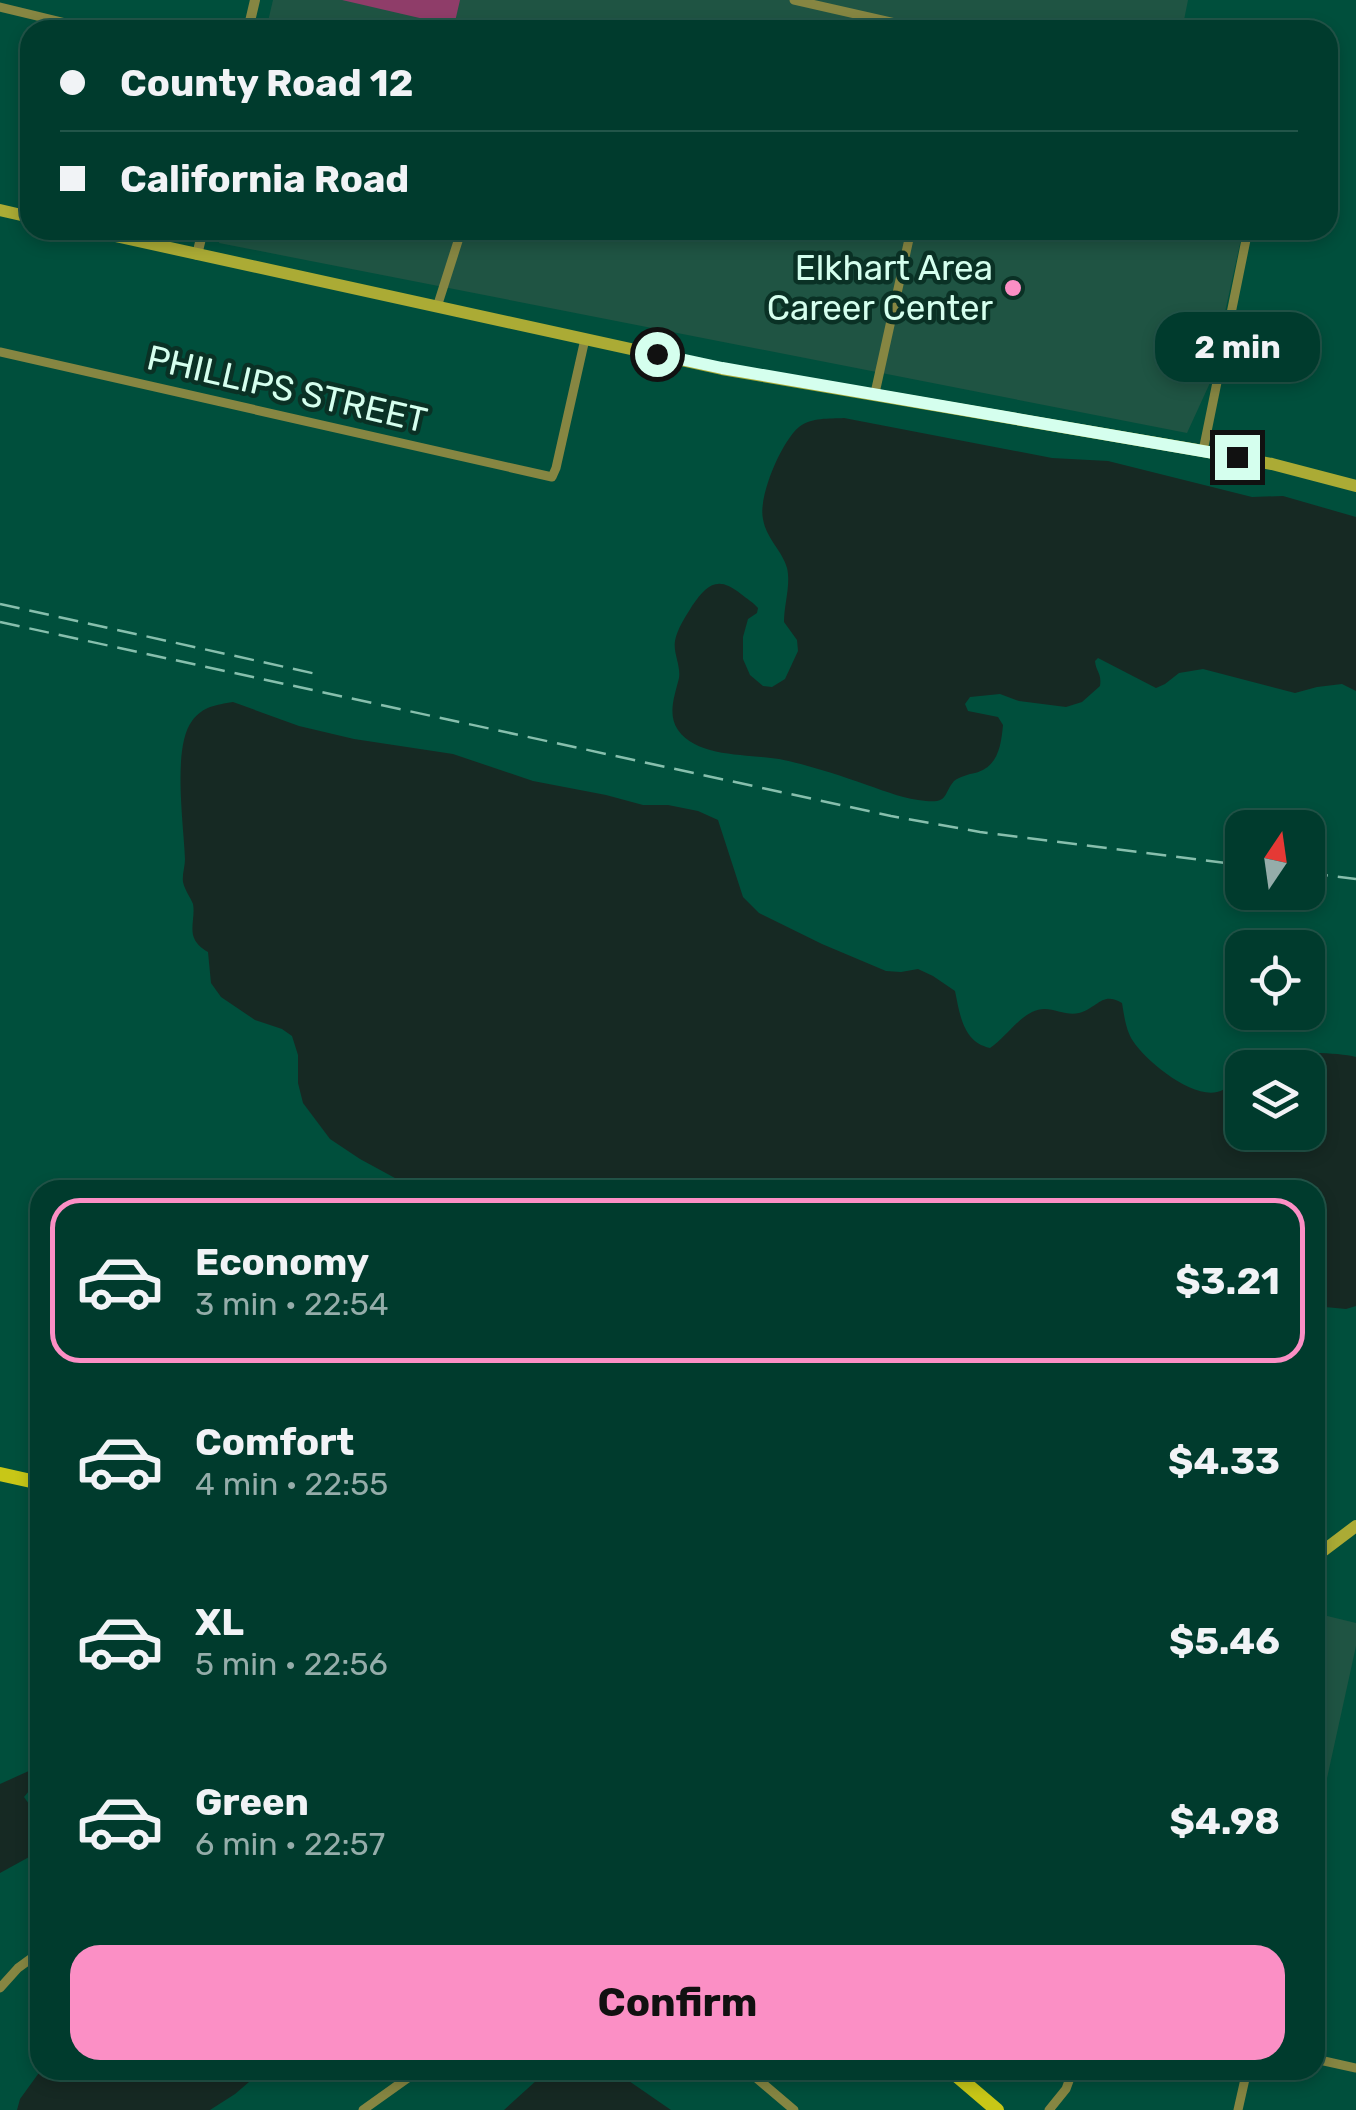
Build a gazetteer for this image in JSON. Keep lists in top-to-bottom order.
{
  "streets": {
    "street": ["PHILLIPS STREET"]
  },
  "places": ["Elkhart Area Career Center"],
  "north": "top",
  "page": {
    "banner": ["County Road 12", "California Road"],
    "bubble": "2 min",
    "list": [
      {
        "name": "Economy",
        "note": "3 min · 22:54",
        "value": "$3.21"
      },
      {
        "name": "Comfort",
        "note": "4 min · 22:55",
        "value": "$4.33"
      },
      {
        "name": "XL",
        "note": "5 min · 22:56",
        "value": "$5.46"
      },
      {
        "name": "Green",
        "note": "6 min · 22:57",
        "value": "$4.98"
      }
    ],
    "buttons": "Confirm"
  }
}
